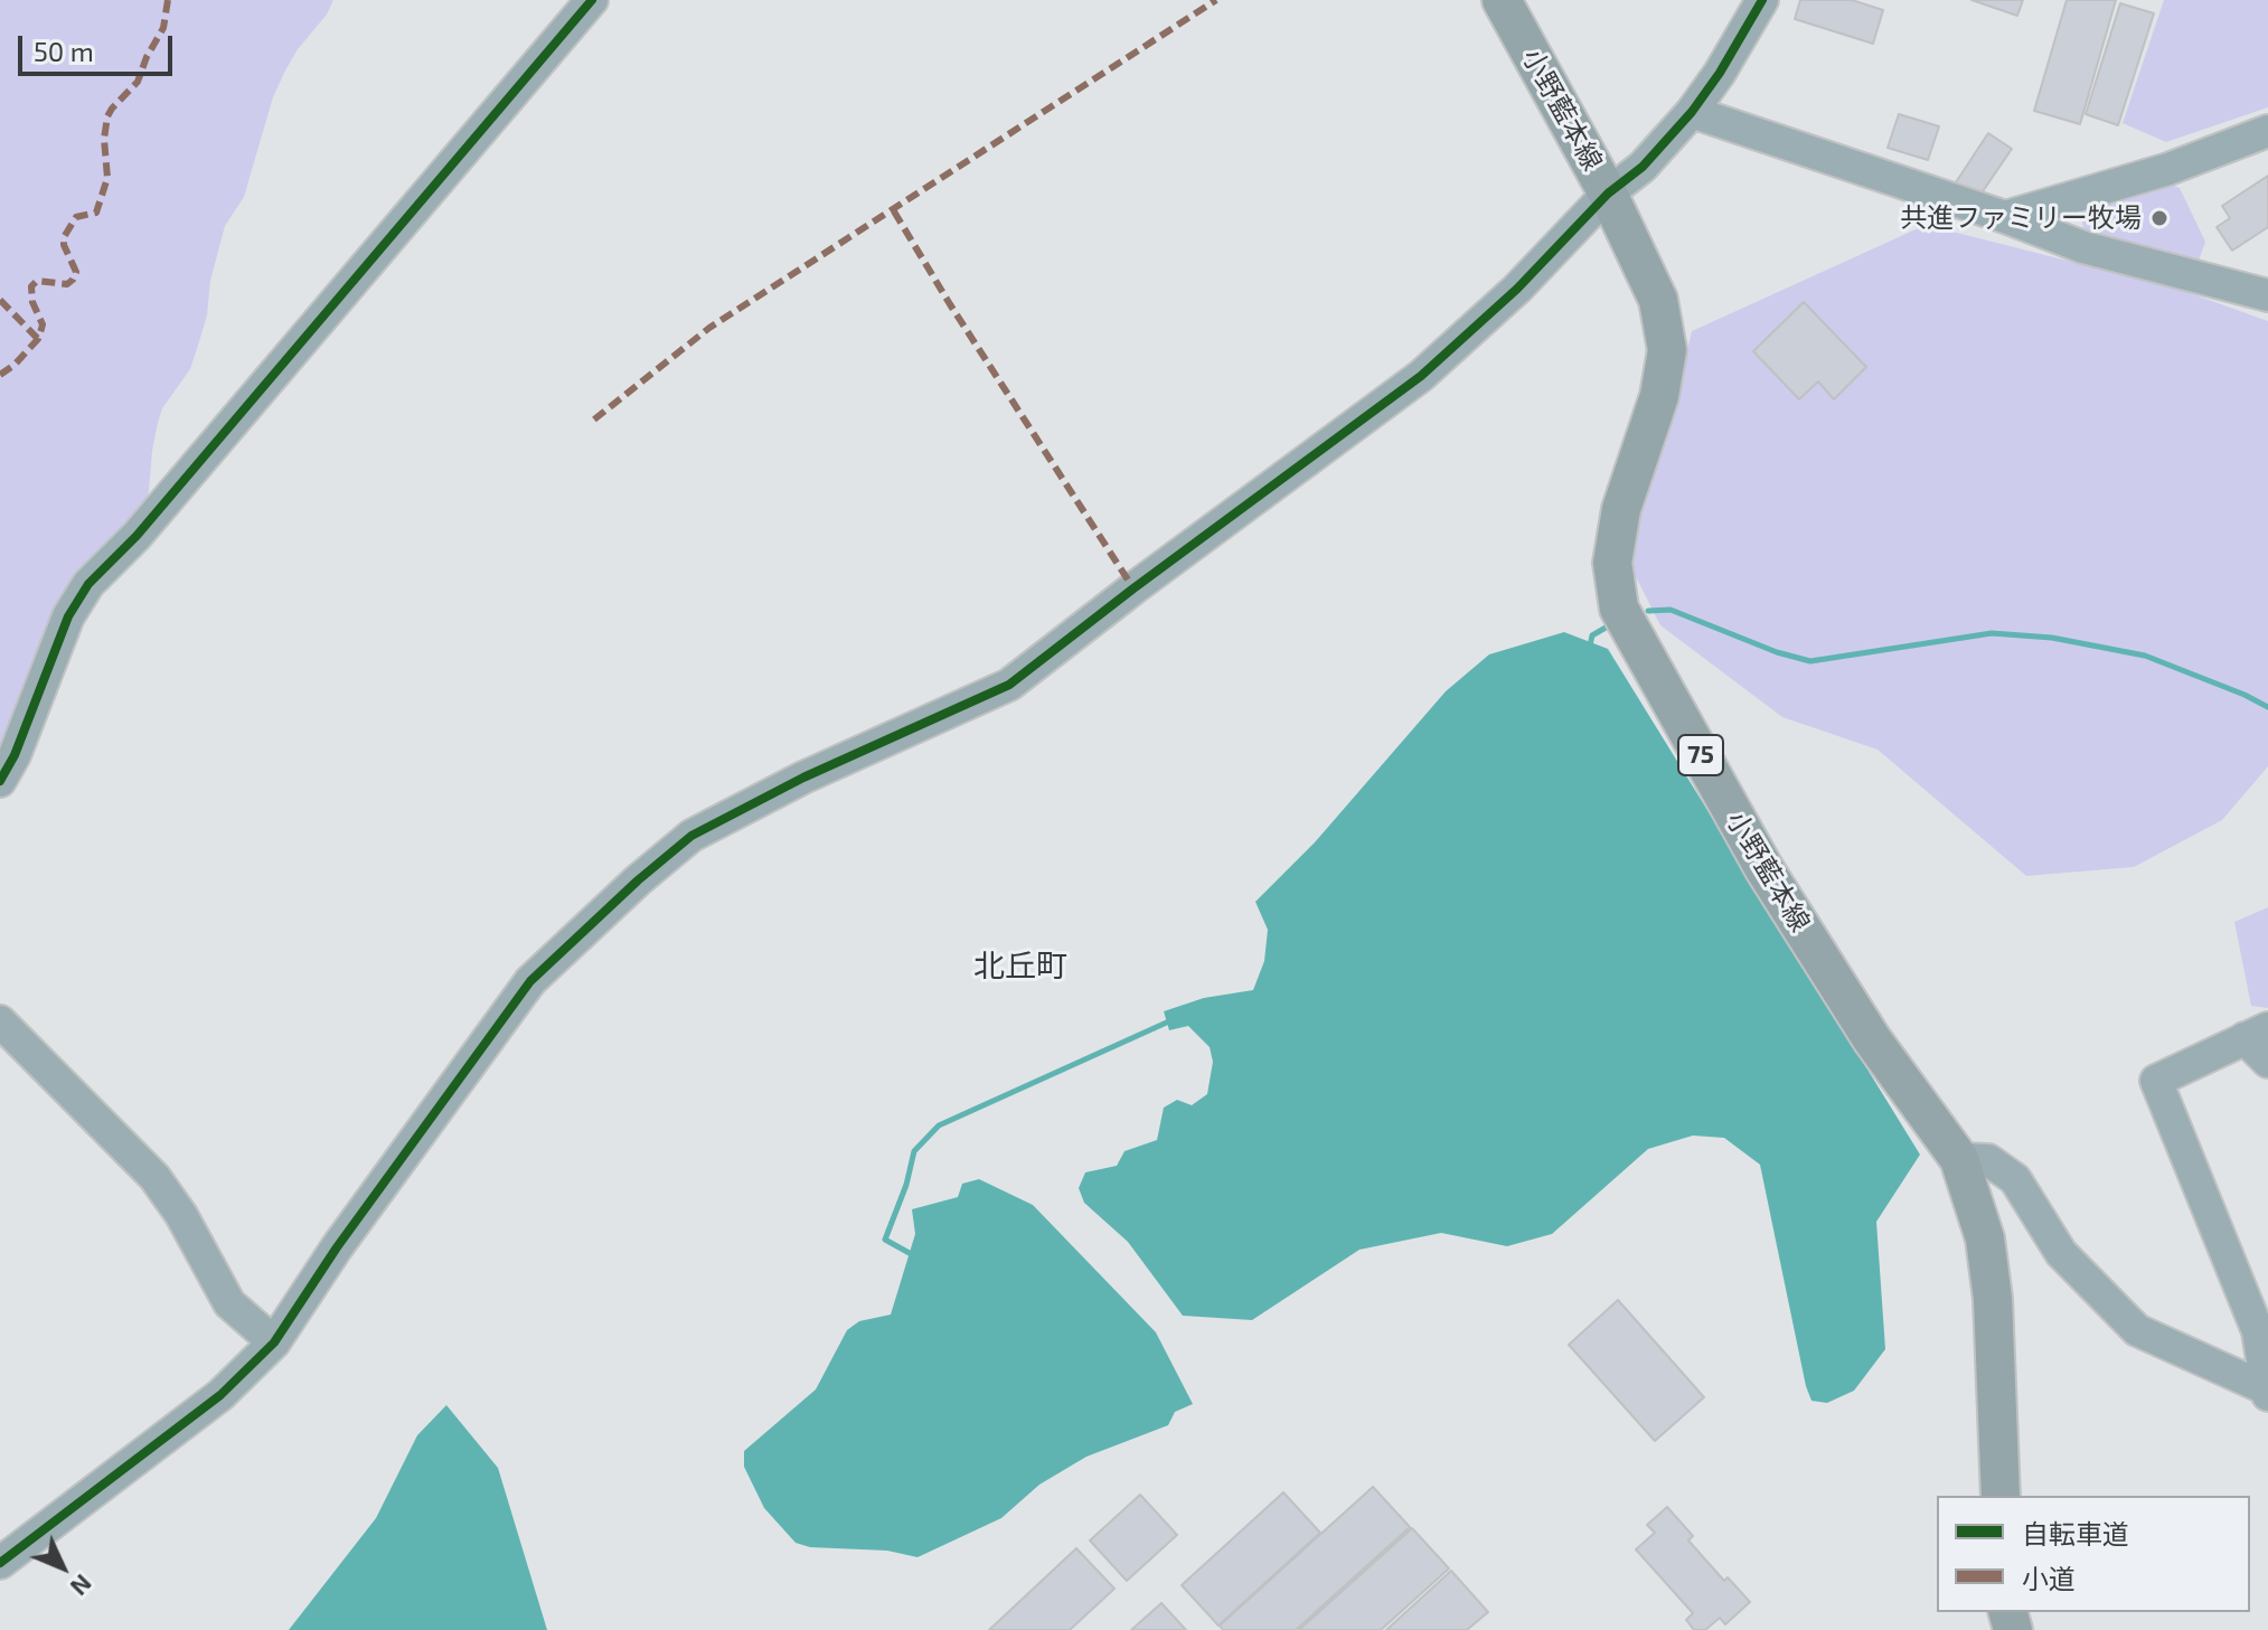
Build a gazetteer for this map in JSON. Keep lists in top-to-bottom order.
{
  "streets": {
    "main road": ["小野藍本線", "75"]
  },
  "districts": ["北丘町"],
  "places": ["共進ファミリー牧場"],
  "legend": ["自転車道", "小道"],
  "scale_bar": "50 m",
  "north": "bottom right"
}
